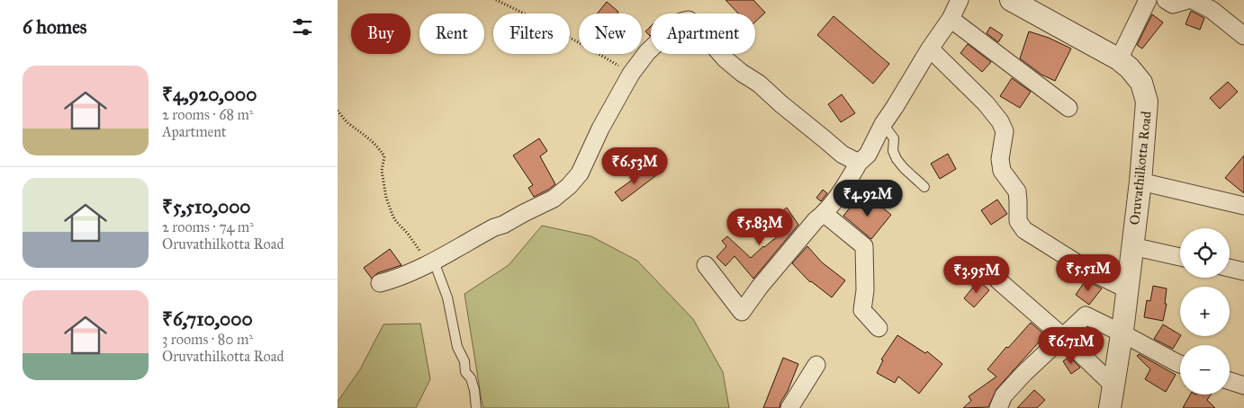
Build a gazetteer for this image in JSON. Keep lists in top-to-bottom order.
{
  "streets": {
    "street": ["Oruvathilkotta Road"]
  },
  "page": {
    "heading": "6 homes",
    "chip": [
      "Buy",
      "Rent",
      "Filters",
      "New",
      "Apartment"
    ],
    "list": [
      {
        "name": "₹4,920,000",
        "note": "2 rooms · 68 m² · Apartment"
      },
      {
        "name": "₹5,510,000",
        "note": "2 rooms · 74 m² · Oruvathilkotta Road"
      },
      {
        "name": "₹6,710,000",
        "note": "3 rooms · 80 m² · Oruvathilkotta Road"
      }
    ],
    "price": [
      "₹6.53M",
      "₹4.92M",
      "₹5.83M",
      "₹5.51M",
      "₹3.95M",
      "₹6.71M"
    ],
    "map_buttons": ["+", "−"]
  }
}
